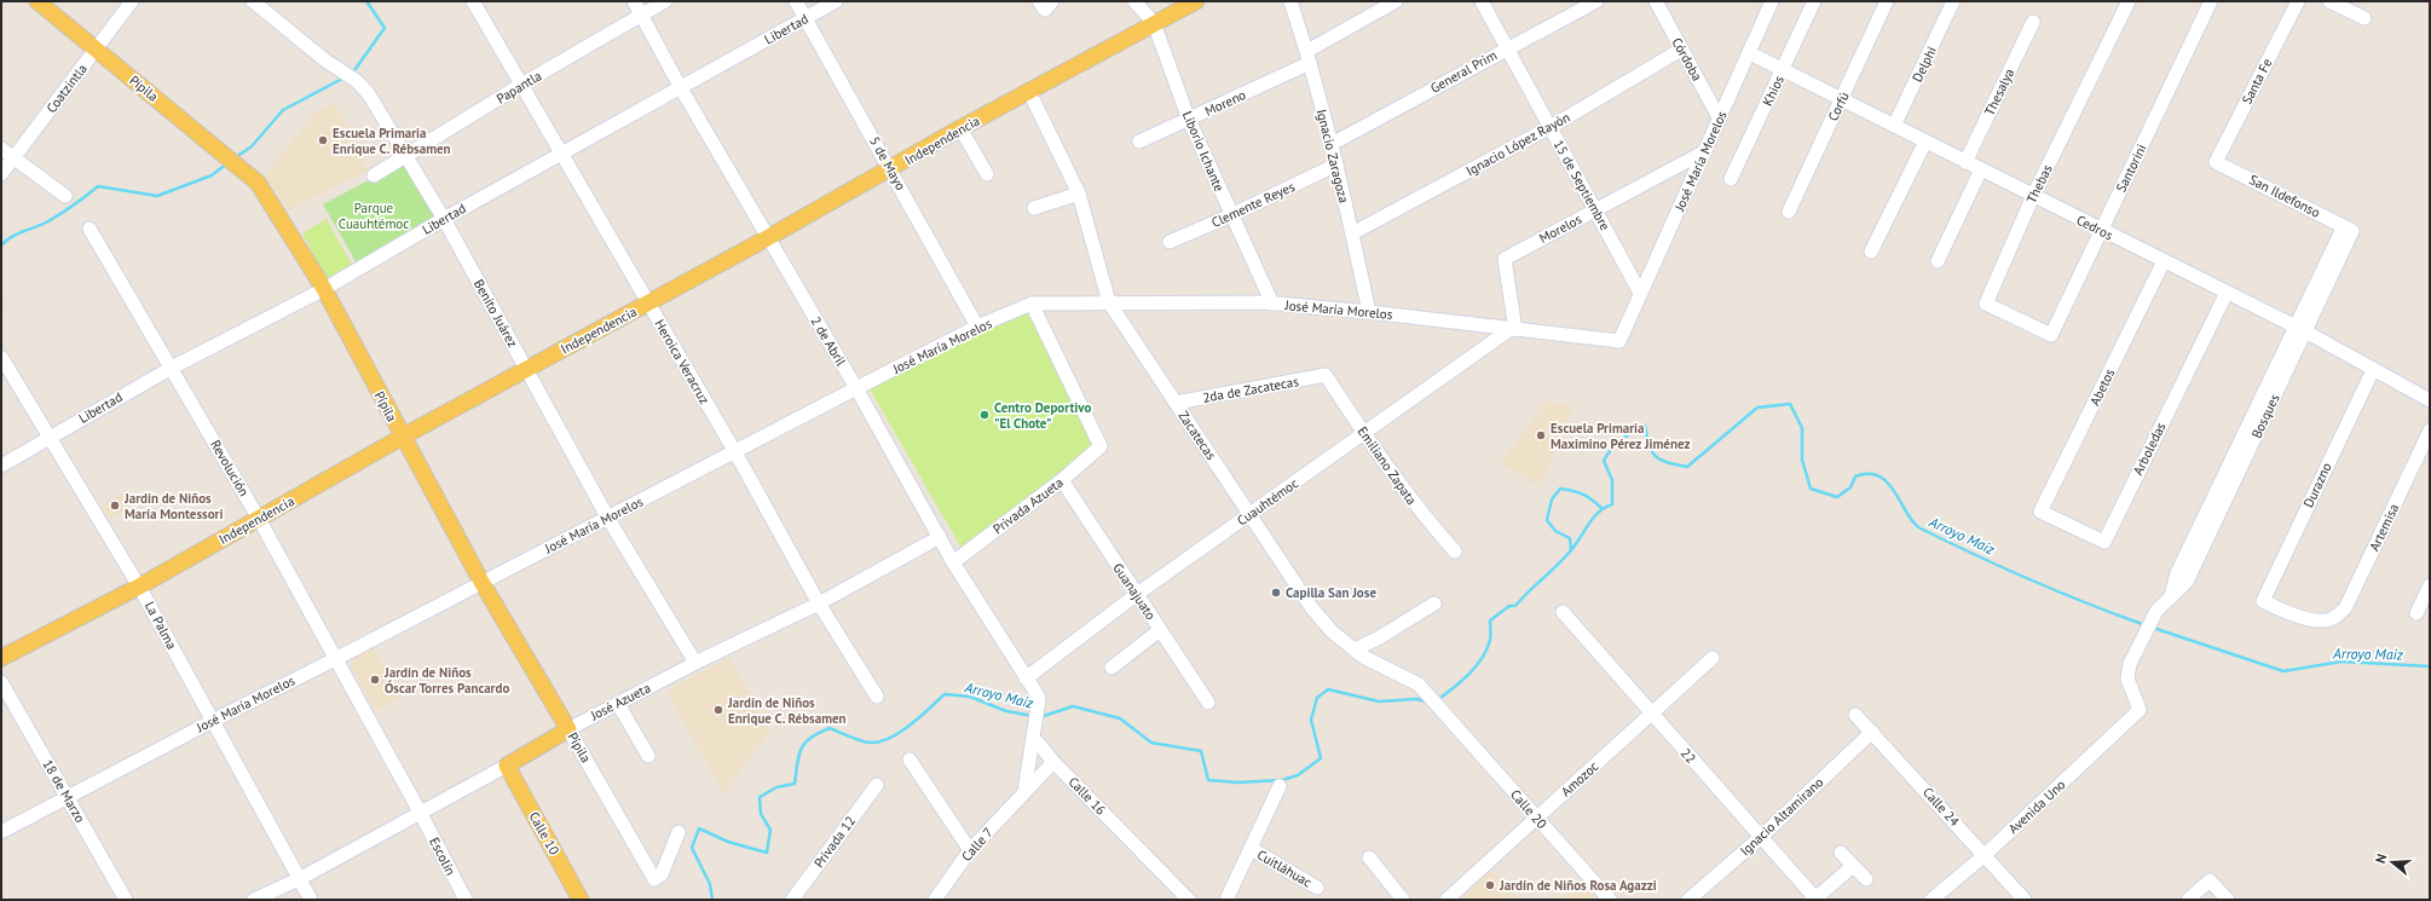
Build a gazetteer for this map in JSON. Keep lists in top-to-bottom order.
{
  "streets": {
    "main road": [
      "Pípila",
      "Independencia",
      "José Azueta",
      "Calle 10"
    ],
    "street": [
      "Libertad",
      "Córdoba",
      "Delphi",
      "General Prim",
      "Santa Fe",
      "Papantla",
      "Coatzintla",
      "Khios",
      "Thesalya",
      "Moreno",
      "Corfú",
      "Ignacio López Rayón",
      "Liborio Ichante",
      "Ignacio Zaragoza",
      "José María Morelos",
      "5 de Mayo",
      "Santorini",
      "Thebas",
      "15 de Septiembre",
      "San Ildefonso",
      "Clemente Reyes",
      "Cedros",
      "Morelos",
      "Benito Juárez",
      "2 de Abril",
      "Heroica Veracruz",
      "Abetos",
      "2da de Zacatecas",
      "Bosques",
      "Zacatecas",
      "Arboledas",
      "Emiliano Zapata",
      "Revolución",
      "Durazno",
      "Cuauhtémoc",
      "Privada Azueta",
      "Artemisa",
      "Guanajuato",
      "La Palma",
      "22",
      "Amozoc",
      "18 de Marzo",
      "Calle 16",
      "Calle 24",
      "Avenida Uno",
      "Calle 20",
      "Ignacio Altamirano",
      "Privada 12",
      "Calle 7",
      "Escolín",
      "Cuitláhuac"
    ]
  },
  "crossings": [
    ["Libertad", "Pípila"],
    ["Libertad", "5 de Mayo"],
    ["Libertad", "Benito Juárez"],
    ["Libertad", "2 de Abril"],
    ["Libertad", "Heroica Veracruz"],
    ["Libertad", "Revolución"],
    ["Libertad", "La Palma"],
    ["Córdoba", "Ignacio López Rayón"],
    ["Córdoba", "José María Morelos"],
    ["Delphi", "Cedros"],
    ["General Prim", "Ignacio Zaragoza"],
    ["General Prim", "15 de Septiembre"],
    ["Santa Fe", "San Ildefonso"],
    ["Papantla", "Benito Juárez"],
    ["Papantla", "2 de Abril"],
    ["Papantla", "Heroica Veracruz"],
    ["Coatzintla", "Pípila"],
    ["Pípila", "Independencia"],
    ["Pípila", "José María Morelos"],
    ["Pípila", "José Azueta"],
    ["Khios", "Cedros"],
    ["Thesalya", "Cedros"],
    ["Moreno", "Liborio Ichante"],
    ["Moreno", "Ignacio Zaragoza"],
    ["Corfú", "Cedros"],
    ["Independencia", "Liborio Ichante"],
    ["Independencia", "5 de Mayo"],
    ["Independencia", "Benito Juárez"],
    ["Independencia", "2 de Abril"],
    ["Independencia", "Heroica Veracruz"],
    ["Independencia", "Zacatecas"],
    ["Independencia", "Revolución"],
    ["Independencia", "La Palma"],
    ["Ignacio López Rayón", "Ignacio Zaragoza"],
    ["Ignacio López Rayón", "15 de Septiembre"],
    ["Liborio Ichante", "José María Morelos"],
    ["Liborio Ichante", "Clemente Reyes"],
    ["Ignacio Zaragoza", "José María Morelos"],
    ["Ignacio Zaragoza", "Clemente Reyes"],
    ["José María Morelos", "5 de Mayo"],
    ["José María Morelos", "15 de Septiembre"],
    ["José María Morelos", "Morelos"],
    ["José María Morelos", "Benito Juárez"],
    ["José María Morelos", "2 de Abril"],
    ["José María Morelos", "Heroica Veracruz"],
    ["José María Morelos", "Zacatecas"],
    ["José María Morelos", "Revolución"],
    ["José María Morelos", "Cuauhtémoc"],
    ["José María Morelos", "Privada Azueta"],
    ["José María Morelos", "La Palma"],
    ["José María Morelos", "18 de Marzo"],
    ["Santorini", "Thebas"],
    ["Santorini", "Cedros"],
    ["Thebas", "Cedros"],
    ["15 de Septiembre", "Morelos"],
    ["San Ildefonso", "Bosques"],
    ["Cedros", "Abetos"],
    ["Cedros", "Bosques"],
    ["Cedros", "Arboledas"],
    ["Cedros", "Durazno"],
    ["Morelos", "Cuauhtémoc"],
    ["Benito Juárez", "José Azueta"],
    ["2 de Abril", "Cuauhtémoc"],
    ["2 de Abril", "Privada Azueta"],
    ["2 de Abril", "José Azueta"],
    ["Heroica Veracruz", "José Azueta"],
    ["Abetos", "Arboledas"],
    ["2da de Zacatecas", "Zacatecas"],
    ["2da de Zacatecas", "Emiliano Zapata"],
    ["Bosques", "Avenida Uno"],
    ["Zacatecas", "Cuauhtémoc"],
    ["Zacatecas", "Calle 20"],
    ["Emiliano Zapata", "Cuauhtémoc"],
    ["Revolución", "José Azueta"],
    ["Revolución", "Escolín"],
    ["Durazno", "Artemisa"],
    ["Cuauhtémoc", "Guanajuato"],
    ["Privada Azueta", "Guanajuato"],
    ["La Palma", "José Azueta"],
    ["José Azueta", "Calle 10"],
    ["José Azueta", "Escolín"],
    ["22", "Amozoc"],
    ["22", "Ignacio Altamirano"],
    ["Amozoc", "Calle 20"],
    ["Calle 16", "Calle 7"],
    ["Calle 24", "Avenida Uno"],
    ["Calle 24", "Ignacio Altamirano"]
  ],
  "water": ["Arroyo Maiz"],
  "parks": ["Parque Cuauhtémoc"],
  "places": [
    "Escuela Primaria Enrique C. Rébsamen",
    "Centro Deportivo \"El Chote\"",
    "Escuela Primaria Maximino Pérez Jiménez",
    "Jardín de Niños María Montessori",
    "Capilla San Jose",
    "Jardín de Niños Óscar Torres Pancardo",
    "Jardín de Niños Enrique C. Rébsamen",
    "Jardín de Niños Rosa Agazzi"
  ],
  "north": "left"
}
